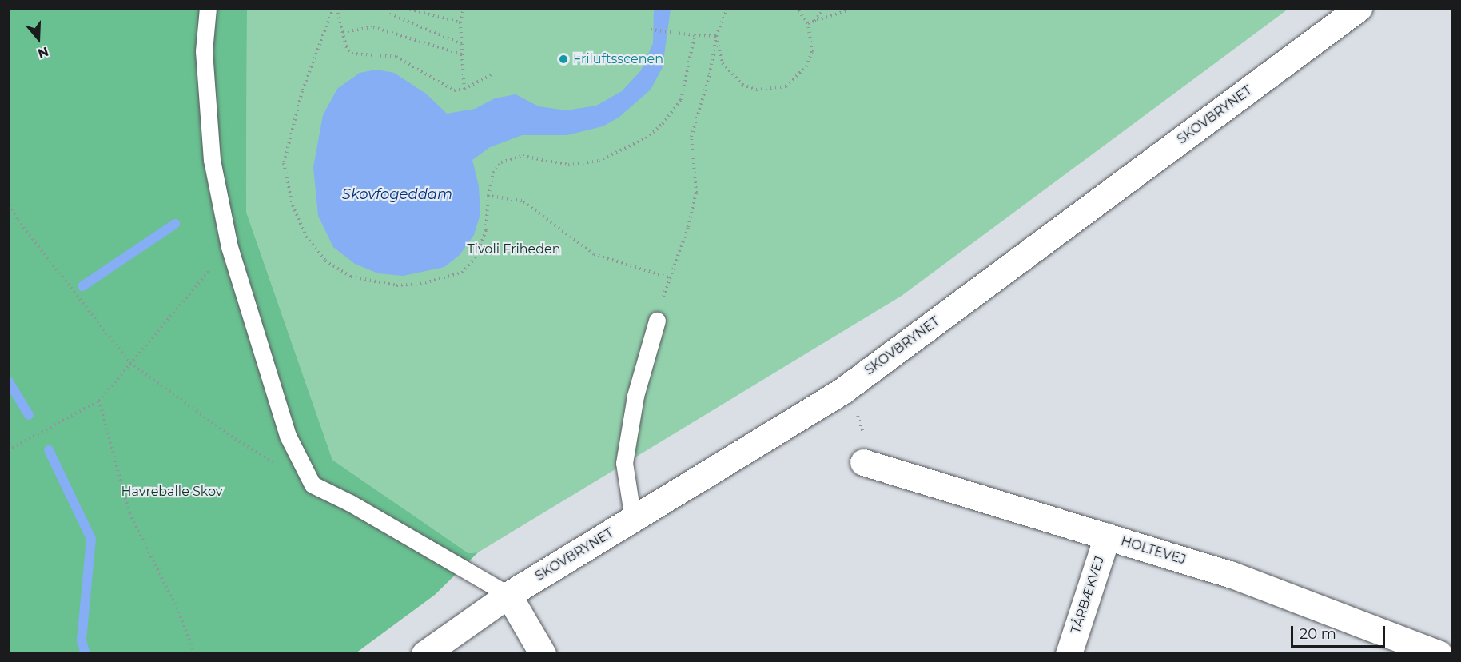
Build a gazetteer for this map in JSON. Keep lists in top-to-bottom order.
{
  "streets": {
    "street": ["SKOVBRYNET", "HOLTEVEJ", "TÅRBÆKVEJ"]
  },
  "crossings": [
    ["HOLTEVEJ", "TÅRBÆKVEJ"]
  ],
  "water": ["Skovfogeddam"],
  "parks": ["Tivoli Friheden", "Havreballe Skov"],
  "places": ["Friluftsscenen"],
  "scale_bar": "20 m",
  "north": "bottom"
}
